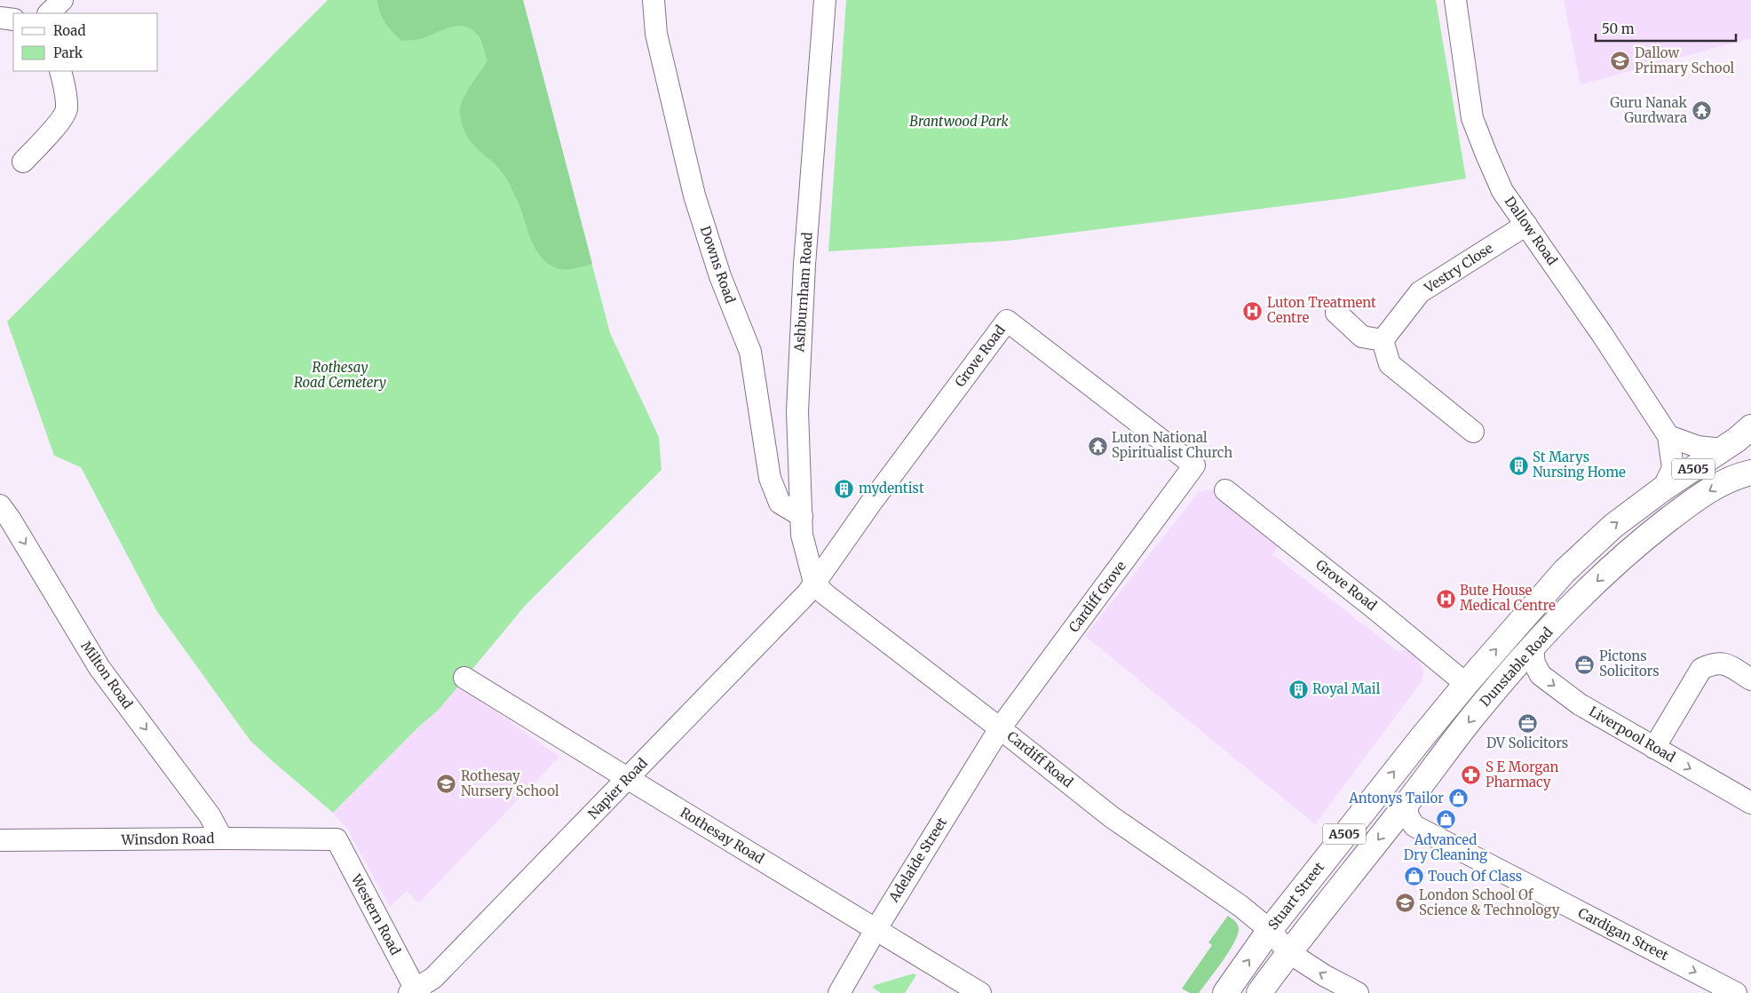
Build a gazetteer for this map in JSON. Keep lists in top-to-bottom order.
{
  "streets": {
    "highway": ["A505", "Dunstable Road", "Stuart Street"],
    "street": [
      "Dallow Road",
      "Downs Road",
      "Vestry Close",
      "Ashburnham Road",
      "Grove Road",
      "Cardiff Grove",
      "Milton Road",
      "Liverpool Road",
      "Cardiff Road",
      "Napier Road",
      "Rothesay Road",
      "Winsdon Road",
      "Adelaide Street",
      "Western Road",
      "Cardigan Street"
    ]
  },
  "crossings": [
    ["Dallow Road", "Vestry Close"],
    ["Dallow Road", "Dunstable Road"],
    ["Downs Road", "Ashburnham Road"],
    ["Ashburnham Road", "Grove Road"],
    ["Ashburnham Road", "Cardiff Road"],
    ["Ashburnham Road", "Napier Road"],
    ["Grove Road", "Cardiff Grove"],
    ["Grove Road", "Dunstable Road"],
    ["Grove Road", "Cardiff Road"],
    ["Grove Road", "Napier Road"],
    ["A505", "Dunstable Road"],
    ["A505", "Cardiff Road"],
    ["A505", "Cardigan Street"],
    ["Cardiff Grove", "Cardiff Road"],
    ["Cardiff Grove", "Adelaide Street"],
    ["Dunstable Road", "Liverpool Road"],
    ["Dunstable Road", "Stuart Street"],
    ["Dunstable Road", "Cardigan Street"],
    ["Milton Road", "Winsdon Road"],
    ["Cardiff Road", "Napier Road"],
    ["Cardiff Road", "Adelaide Street"],
    ["Cardiff Road", "Stuart Street"],
    ["Napier Road", "Rothesay Road"],
    ["Napier Road", "Western Road"],
    ["Rothesay Road", "Adelaide Street"],
    ["Winsdon Road", "Western Road"]
  ],
  "one_way": ["Milton Road", "Liverpool Road", "Cardigan Street"],
  "parks": ["Brantwood Park", "Rothesay Road Cemetery"],
  "places": {
    "school or university": ["Dallow Primary School", "Rothesay Nursery School", "London School Of Science & Technology"],
    "temple": ["Guru Nanak Gurdwara", "Luton National Spiritualist Church"],
    "hospital": ["Luton Treatment Centre", "Bute House Medical Centre"],
    "building": ["St Marys Nursing Home", "mydentist", "Royal Mail"],
    "office": ["Pictons Solicitors", "DV Solicitors"],
    "pharmacy": ["S E Morgan Pharmacy"],
    "shop": ["Antonys Tailor", "Advanced Dry Cleaning", "Touch Of Class"]
  },
  "legend": ["Road", "Park"],
  "scale_bar": "50 m"
}
